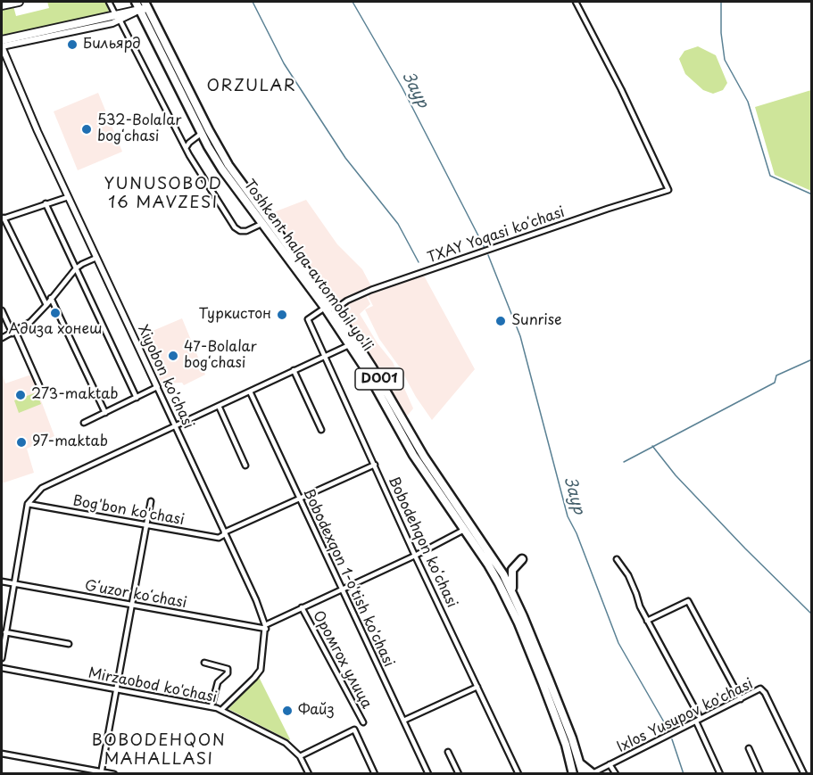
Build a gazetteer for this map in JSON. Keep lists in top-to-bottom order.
{
  "streets": {
    "highway": ["Toshkent halqa avtomobil yo'li", "D001"],
    "street": [
      "TXAY Yoqasi koʻchasi",
      "Xiyobon ko'chasi",
      "Bog'bon ko'chasi",
      "Bobodehqon koʻchasi",
      "Bobodexqon 1-o'tish ko'chasi",
      "Gʻuzor koʻchasi",
      "Оромгох улица",
      "Mirzaobod ko'chasi",
      "Ixlos Yusupov ko'chasi"
    ]
  },
  "crossings": [
    ["TXAY Yoqasi koʻchasi", "Toshkent halqa avtomobil yo'li"],
    ["Toshkent halqa avtomobil yo'li", "Bobodehqon koʻchasi"],
    ["Xiyobon ko'chasi", "Bog'bon ko'chasi"],
    ["Xiyobon ko'chasi", "Gʻuzor koʻchasi"],
    ["Bog'bon ko'chasi", "Bobodehqon koʻchasi"],
    ["Bog'bon ko'chasi", "Bobodexqon 1-o'tish ko'chasi"]
  ],
  "districts": ["ORZULAR", "YUNUSOBOD 16 MAVZESI", "BOBODEHQON MAHALLASI"],
  "water": ["Заур"],
  "places": [
    "Бильярд",
    "532-Bolalar bogʻchasi",
    "Адиза хонеш",
    "Туркистон",
    "Sunrise",
    "47-Bolalar bogʻchasi",
    "273-maktab",
    "97-maktab",
    "Файз"
  ]
}
